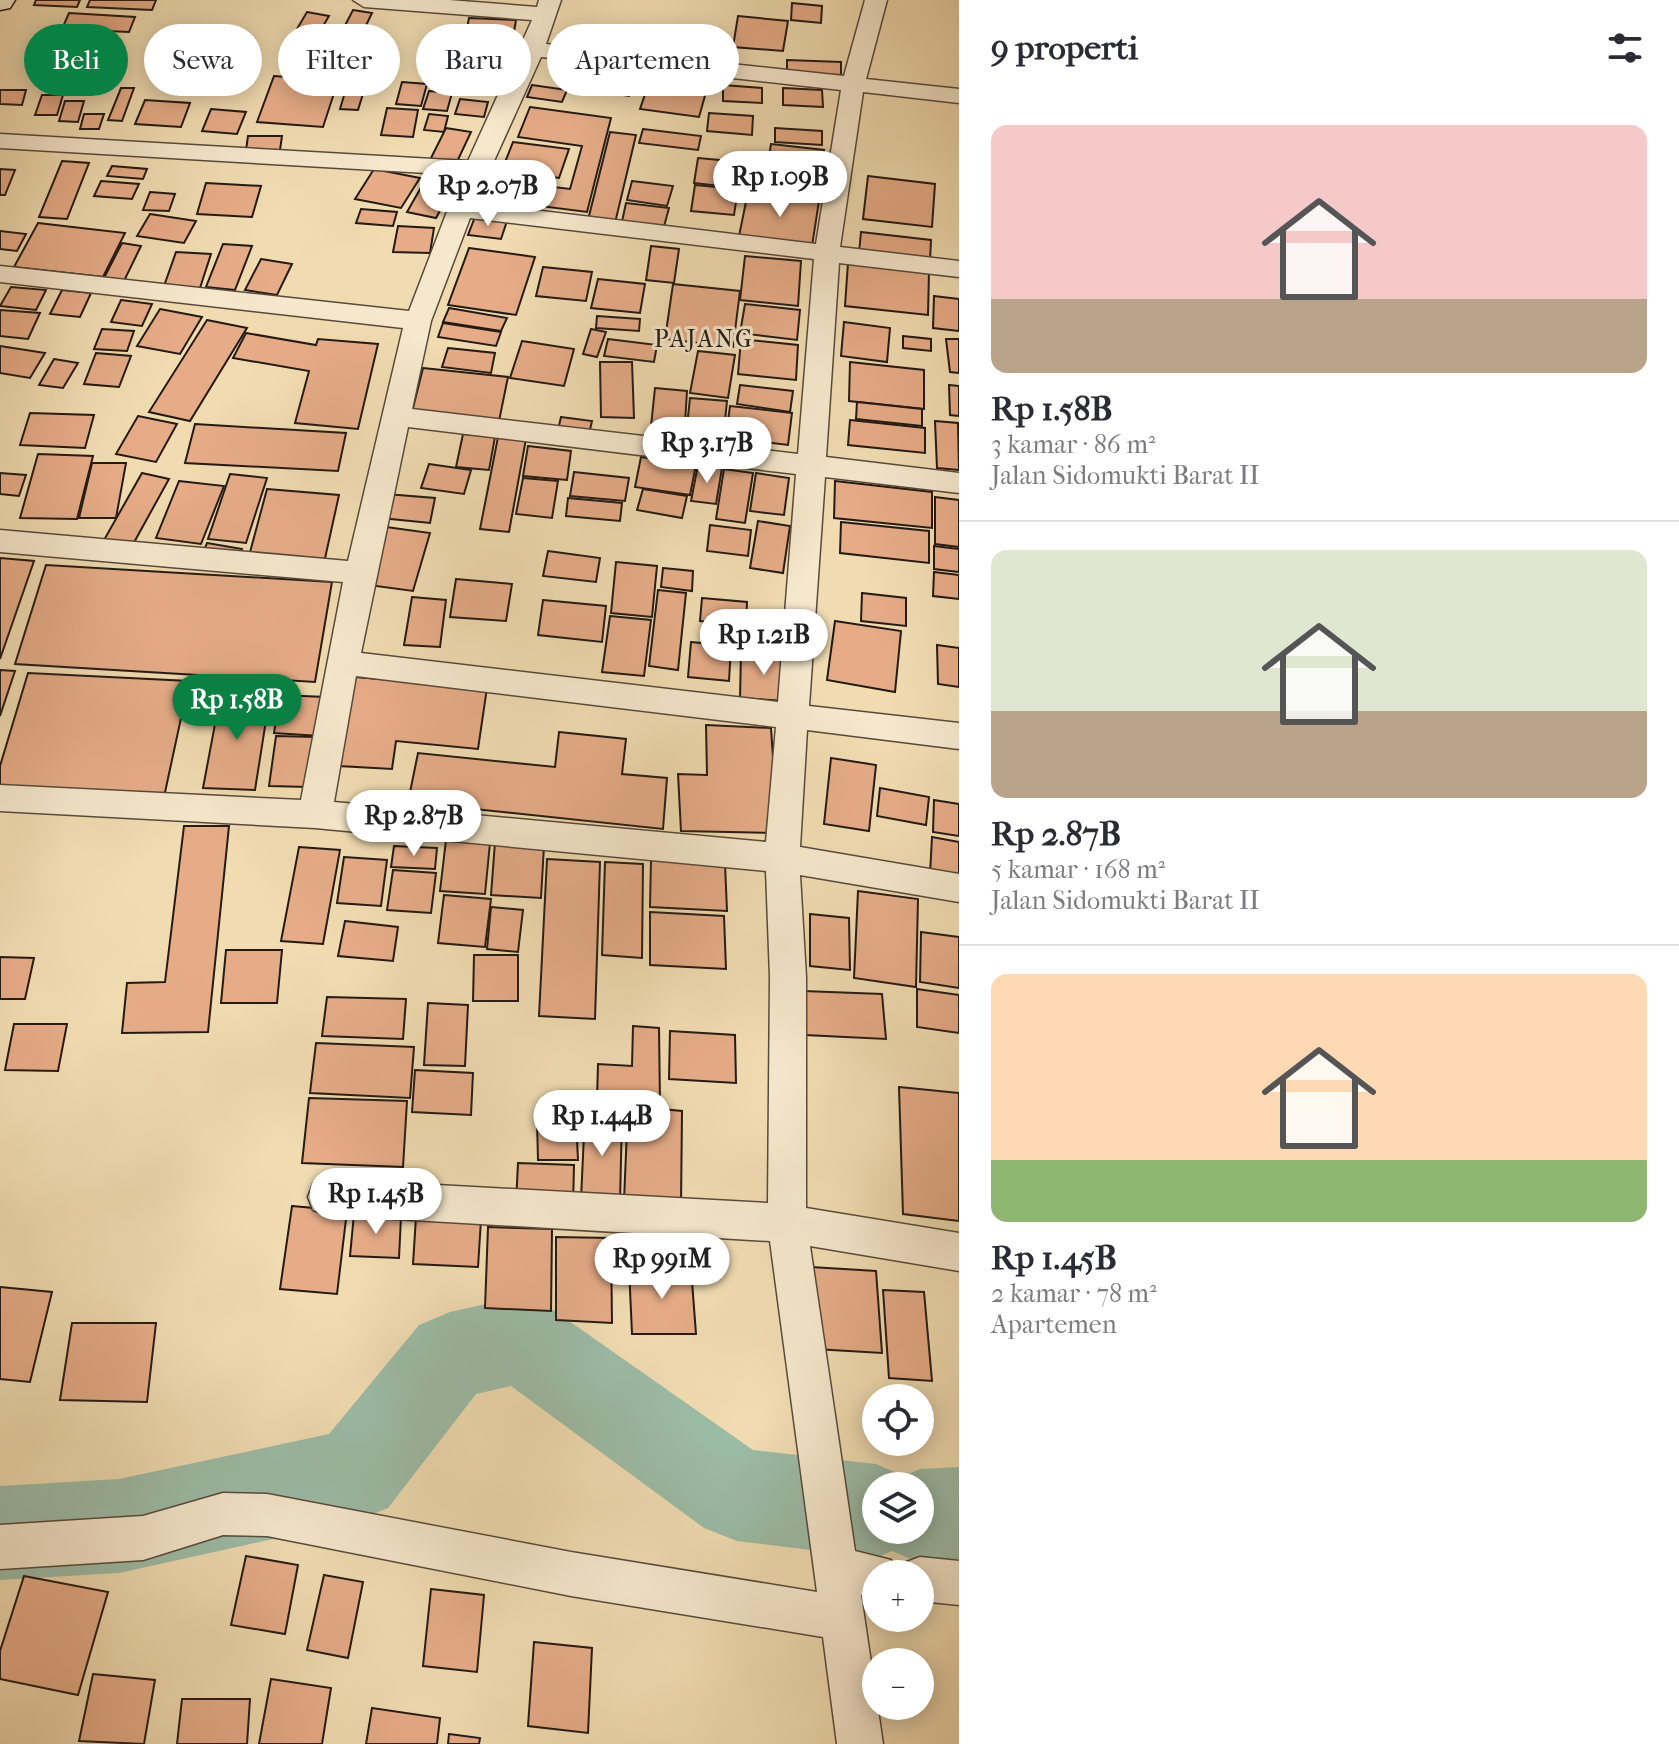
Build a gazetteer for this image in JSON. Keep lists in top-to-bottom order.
{
  "districts": ["PAJANG"],
  "page": {
    "heading": "9 properti",
    "chip": [
      "Beli",
      "Sewa",
      "Filter",
      "Baru",
      "Apartemen"
    ],
    "list": [
      {
        "name": "Rp 1.58B",
        "note": "3 kamar · 86 m² · Jalan Sidomukti Barat II"
      },
      {
        "name": "Rp 2.87B",
        "note": "5 kamar · 168 m² · Jalan Sidomukti Barat II"
      },
      {
        "name": "Rp 1.45B",
        "note": "2 kamar · 78 m² · Apartemen"
      }
    ],
    "price": [
      "Rp 1.09B",
      "Rp 2.07B",
      "Rp 3.17B",
      "Rp 1.21B",
      "Rp 1.58B",
      "Rp 2.87B",
      "Rp 1.44B",
      "Rp 1.45B",
      "Rp 991M"
    ],
    "map_buttons": ["+", "−"]
  }
}
